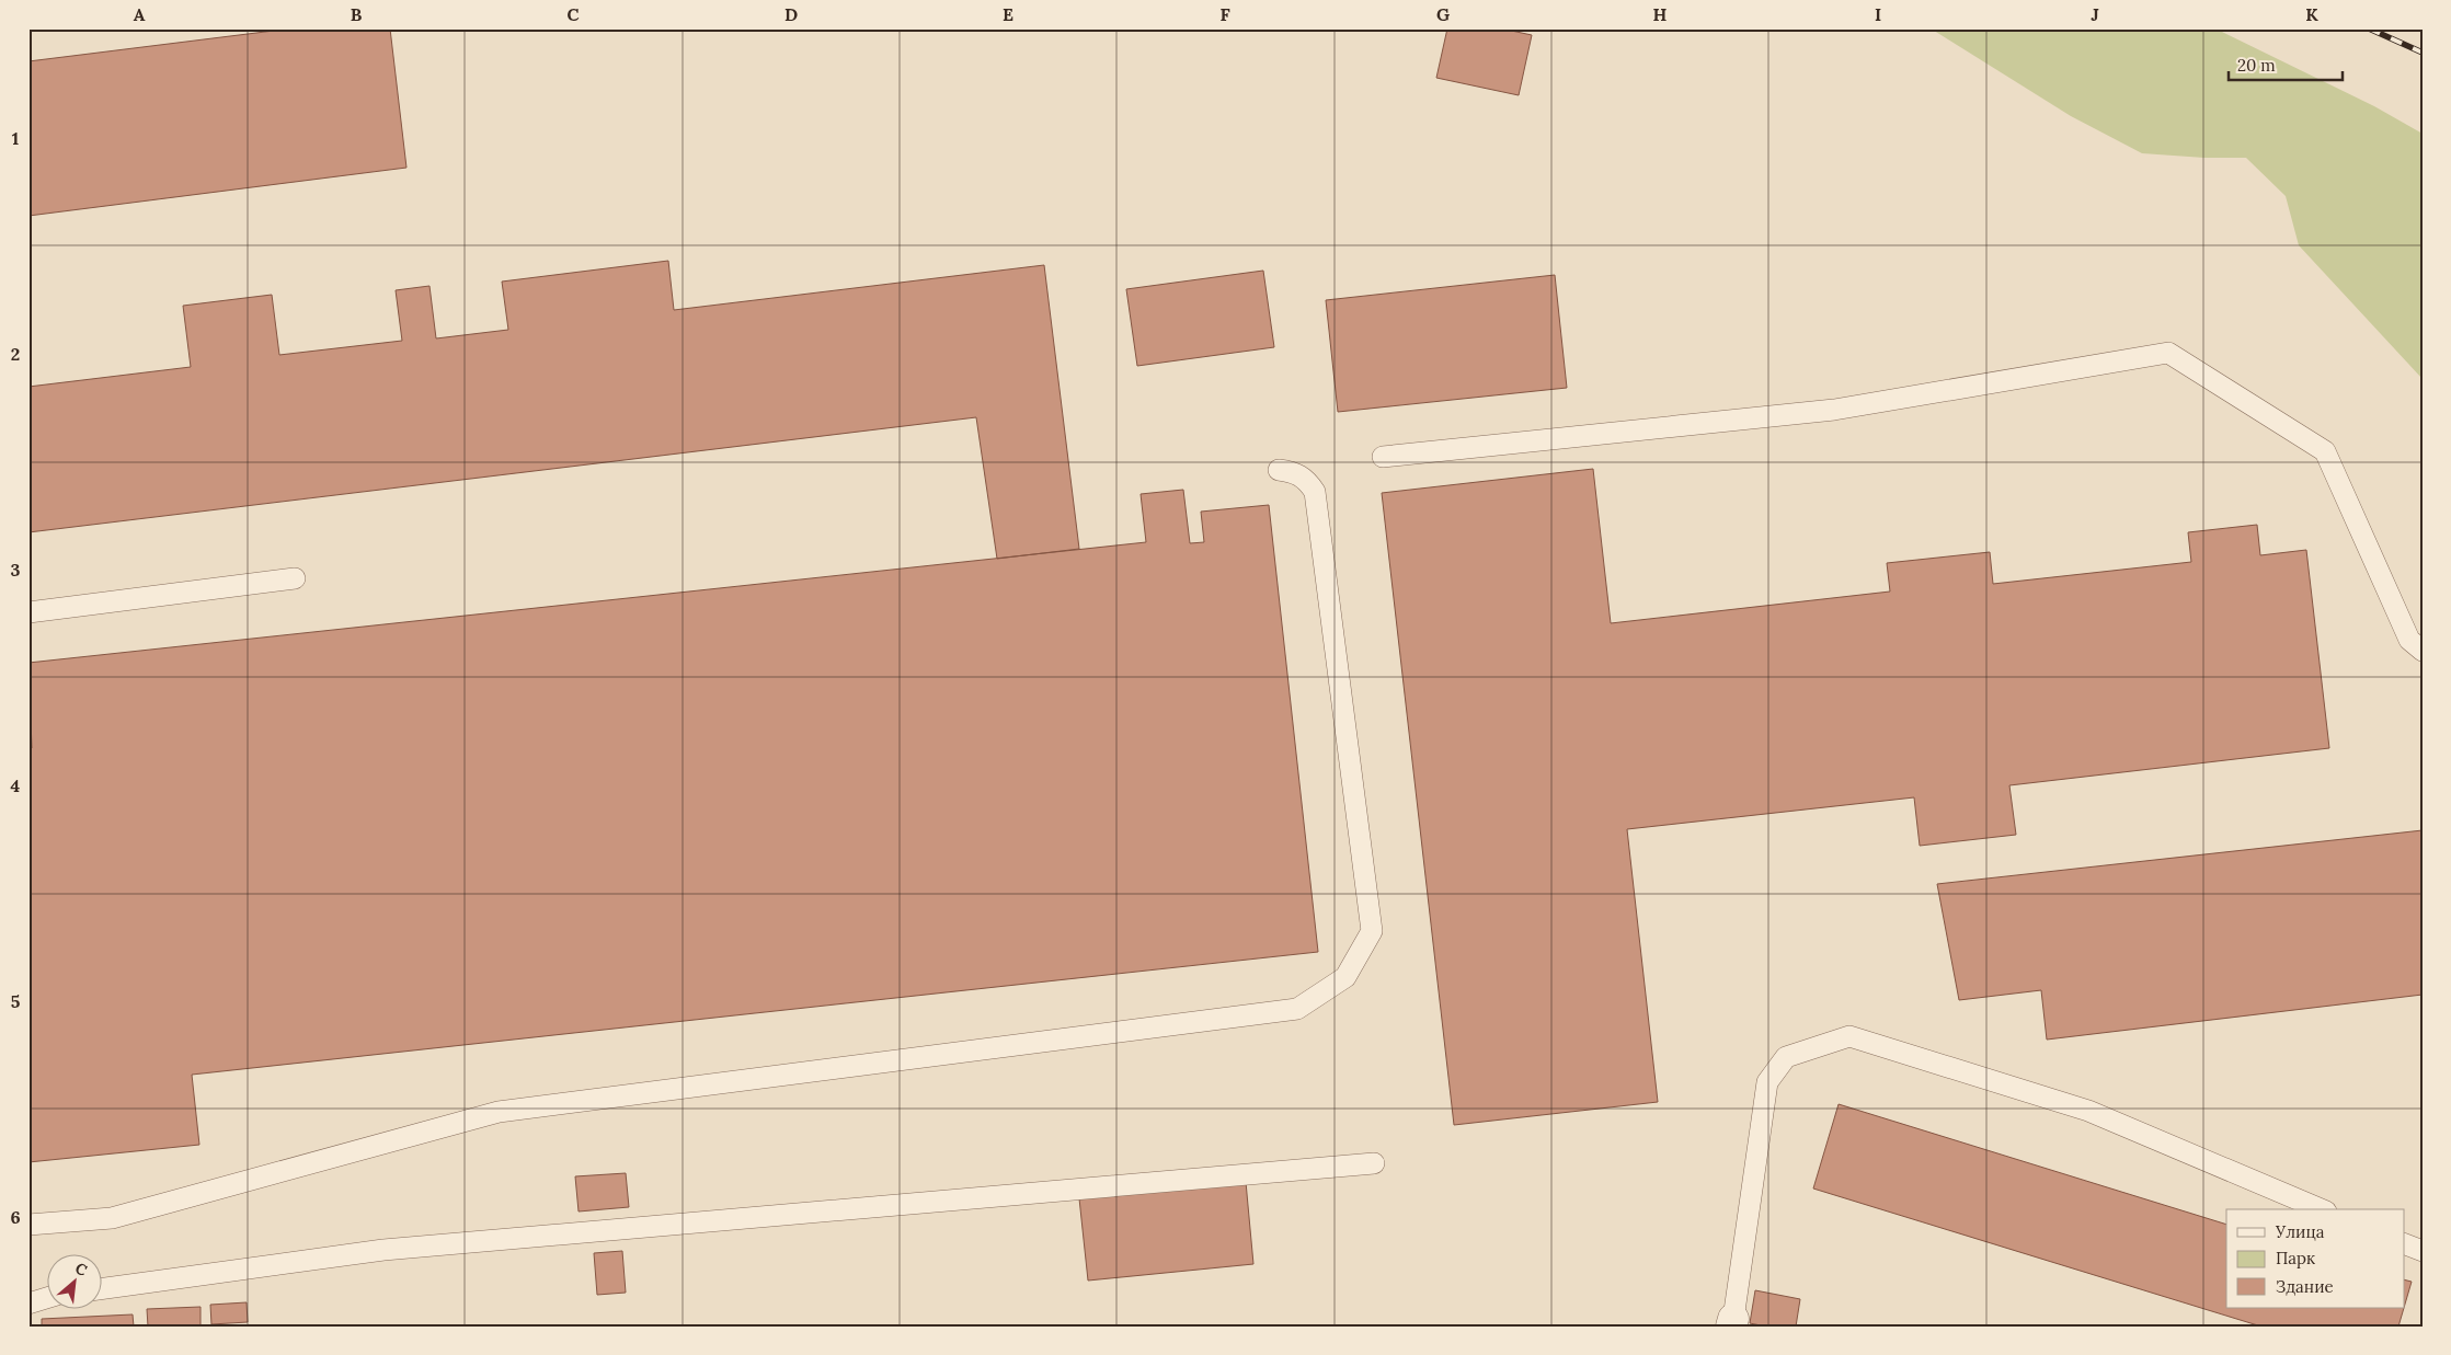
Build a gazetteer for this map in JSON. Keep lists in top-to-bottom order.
{
  "legend": ["Улица", "Парк", "Здание"],
  "scale_bar": "20 m",
  "north": "top right",
  "grid": {
    "columns": [
      "A",
      "B",
      "C",
      "D",
      "E",
      "F",
      "G",
      "H",
      "I",
      "J",
      "K"
    ],
    "rows": [
      "1",
      "2",
      "3",
      "4",
      "5",
      "6"
    ]
  }
}
